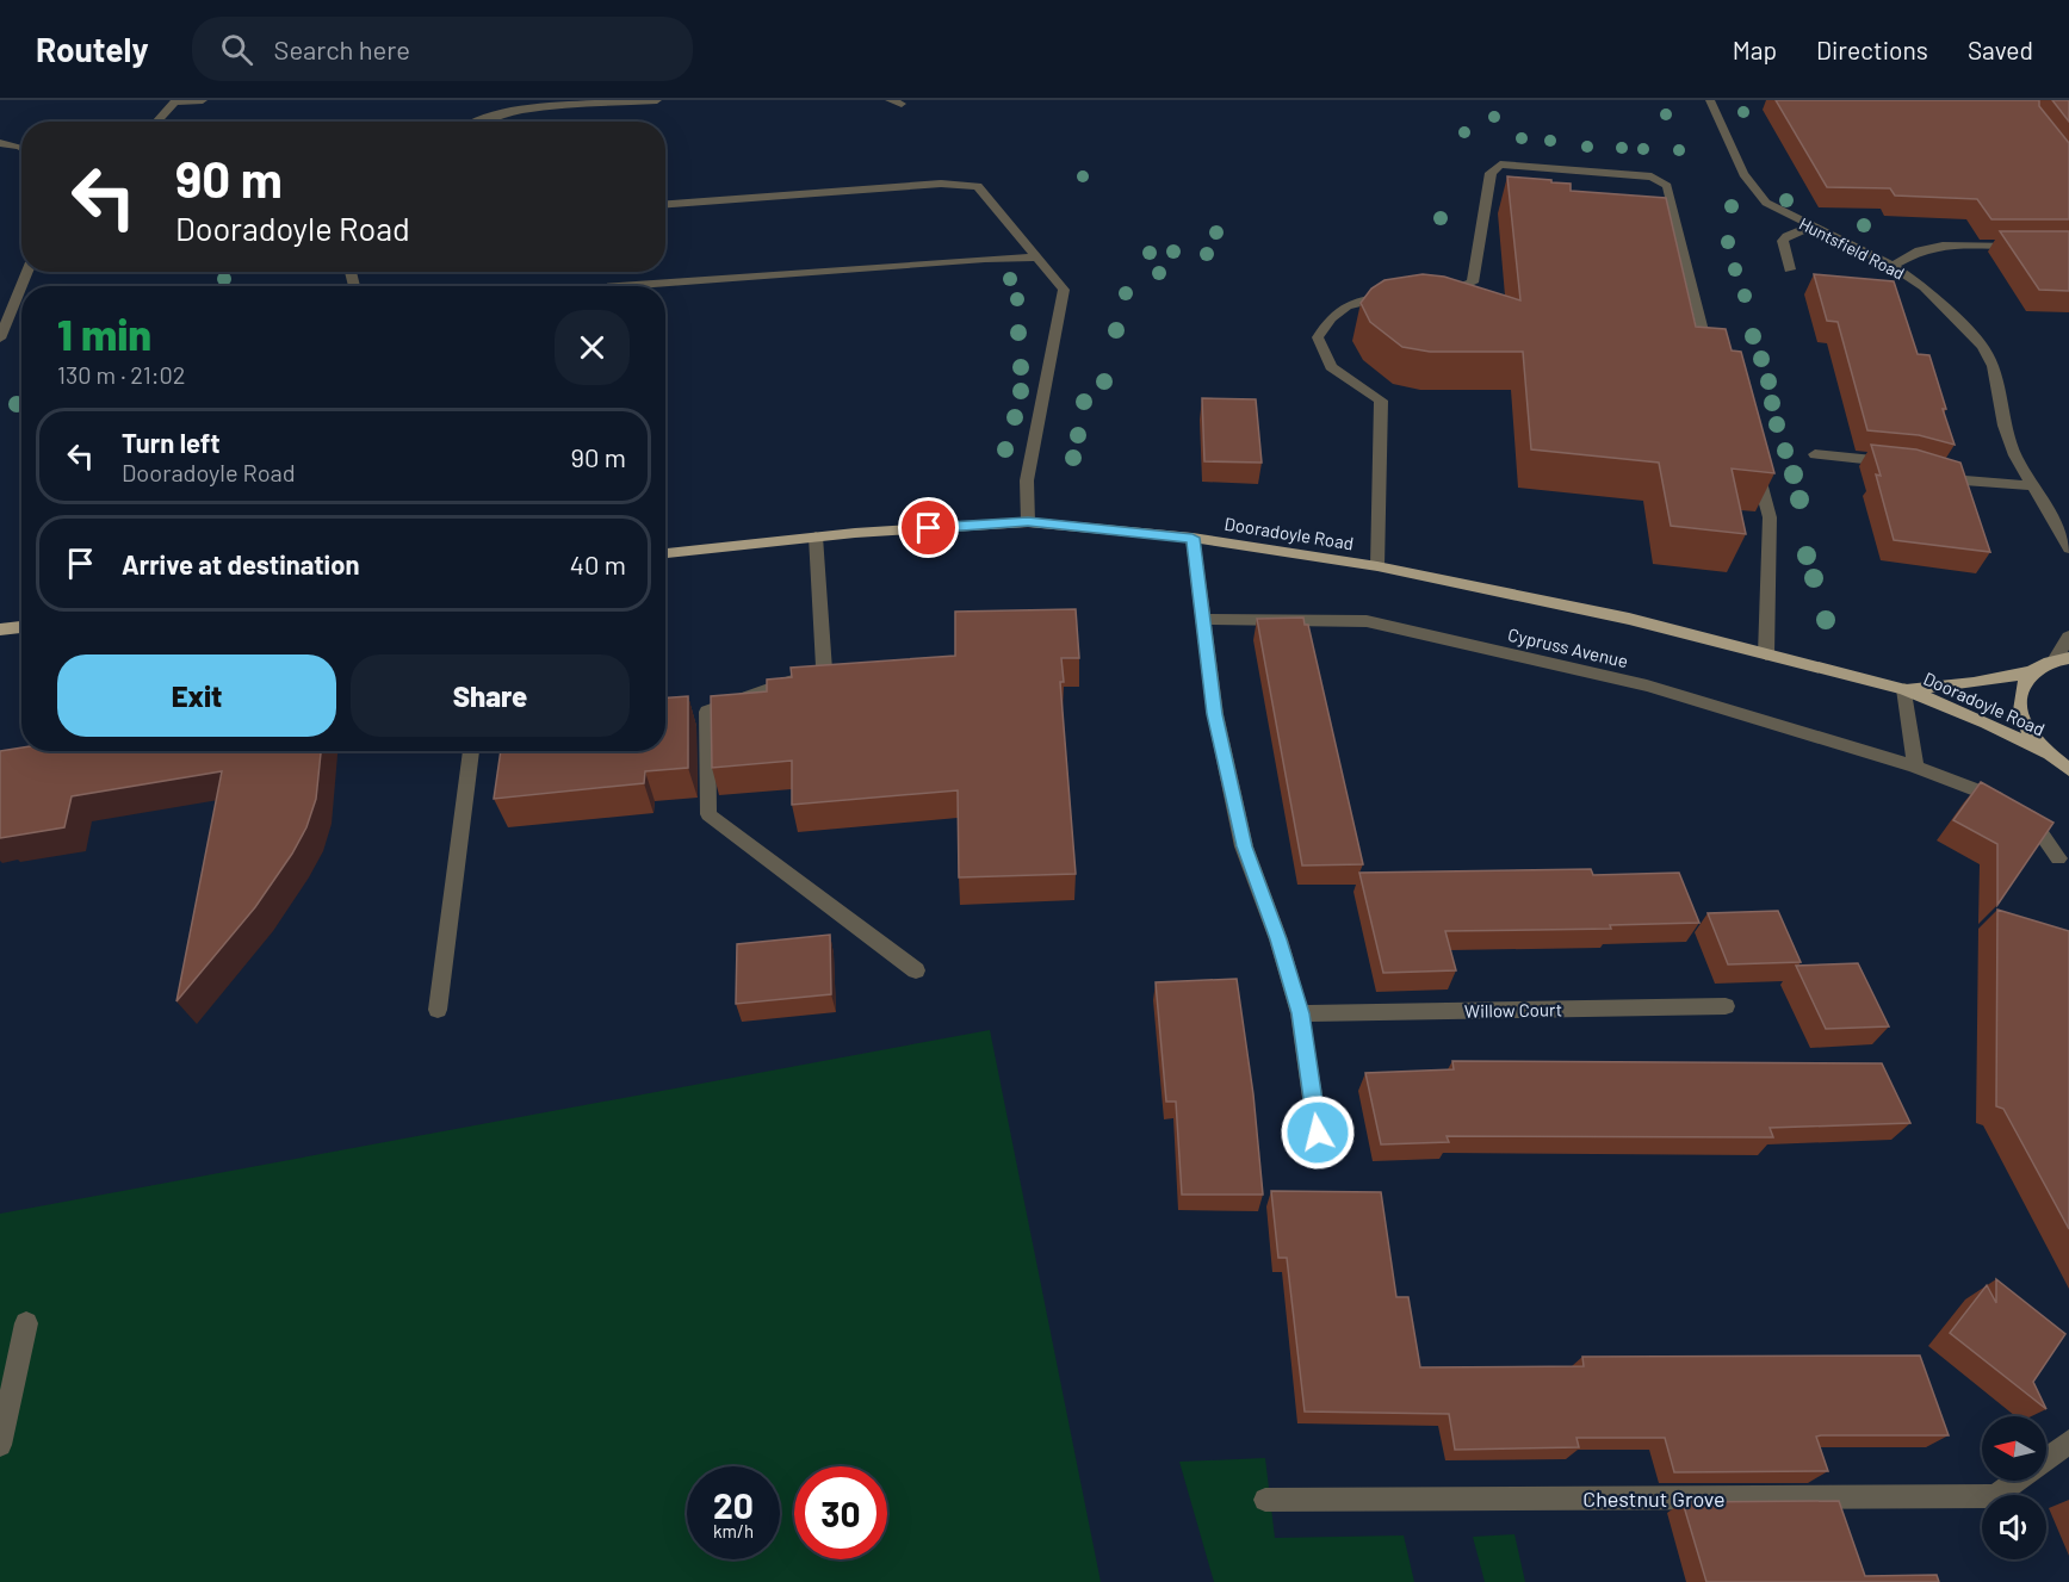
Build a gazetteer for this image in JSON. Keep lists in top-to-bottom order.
{
  "streets": {
    "main road": ["Dooradoyle Road"],
    "street": [
      "Huntsfield Road",
      "Cypruss Avenue",
      "Willow Court",
      "Chestnut Grove"
    ]
  },
  "north": "left",
  "page": {
    "header": "Routely",
    "search": "Search here",
    "nav": ["Map", "Directions", "Saved"],
    "turn": ["90 m", "Dooradoyle Road"],
    "heading": ["1 min", "130 m · 21:02"],
    "list": [
      {
        "name": "Turn left",
        "note": "Dooradoyle Road",
        "value": "90 m"
      },
      {
        "name": "Arrive at destination",
        "value": "40 m"
      }
    ],
    "buttons": ["Exit", "Share"],
    "speed": "20 km/h",
    "limit": "30"
  }
}
